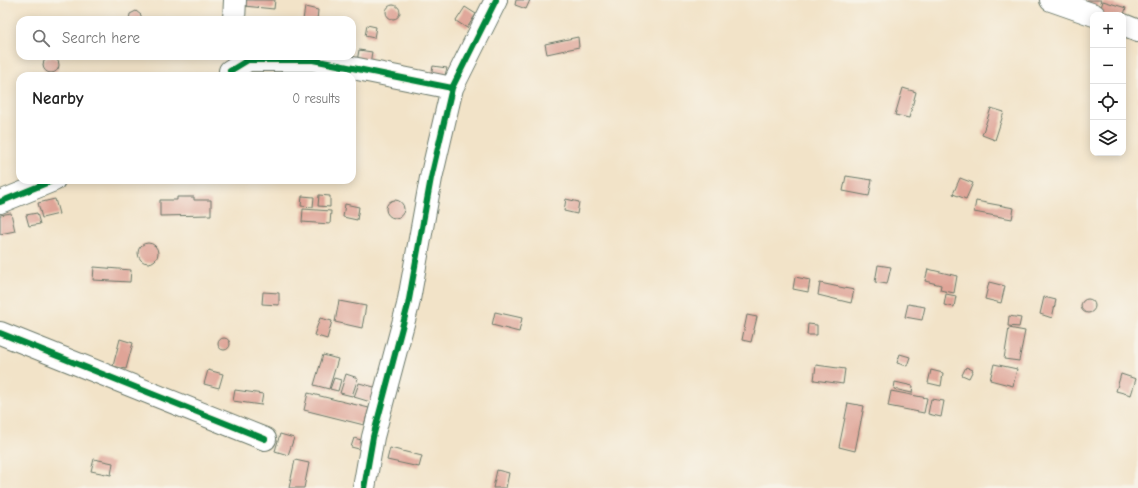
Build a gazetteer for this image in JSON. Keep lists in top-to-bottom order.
{
  "page": {
    "map_buttons": ["+", "−"],
    "search": "Search here",
    "heading": ["Nearby", "0 results"]
  }
}
